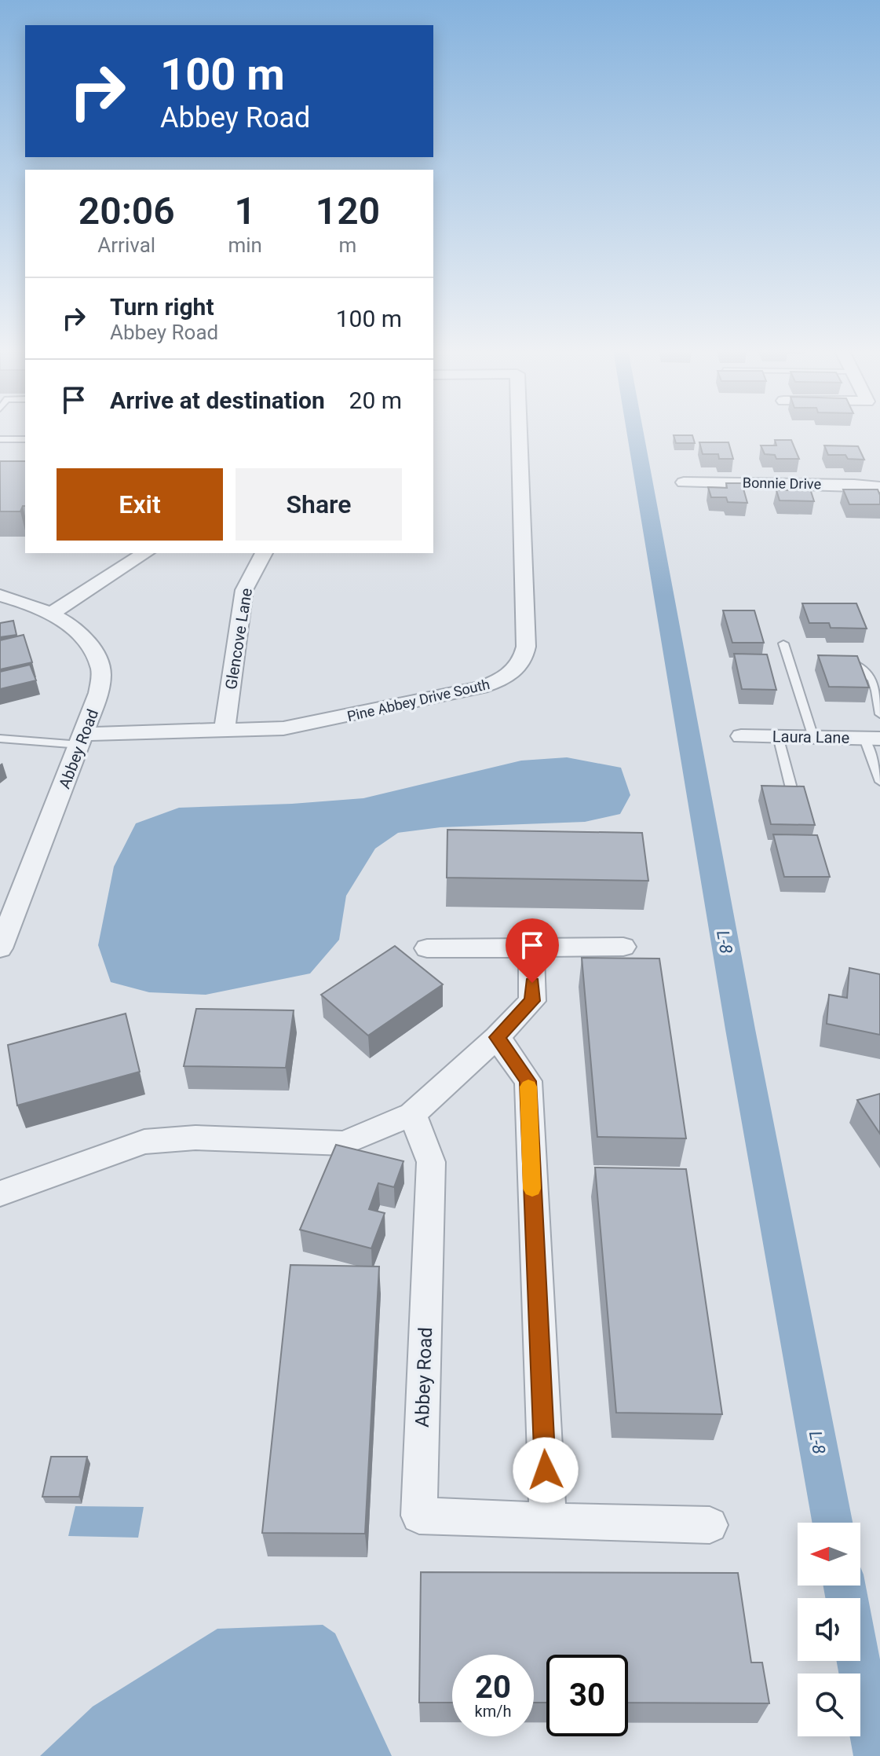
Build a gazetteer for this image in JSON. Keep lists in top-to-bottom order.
{
  "streets": {
    "street": [
      "Bonnie Drive",
      "Glencove Lane",
      "Pine Abbey Drive South",
      "Laura Lane",
      "Abbey Road"
    ]
  },
  "crossings": [
    ["Glencove Lane", "Pine Abbey Drive South"],
    ["Pine Abbey Drive South", "Abbey Road"]
  ],
  "water": ["L-8"],
  "north": "left",
  "page": {
    "turn": ["100 m", "Abbey Road"],
    "eta": [
      "20:06",
      "Arrival",
      "1",
      "min",
      "120",
      "m"
    ],
    "list": [
      {
        "name": "Turn right",
        "note": "Abbey Road",
        "value": "100 m"
      },
      {
        "name": "Arrive at destination",
        "value": "20 m"
      }
    ],
    "buttons": ["Exit", "Share"],
    "speed": "20 km/h",
    "limit": "30"
  }
}
